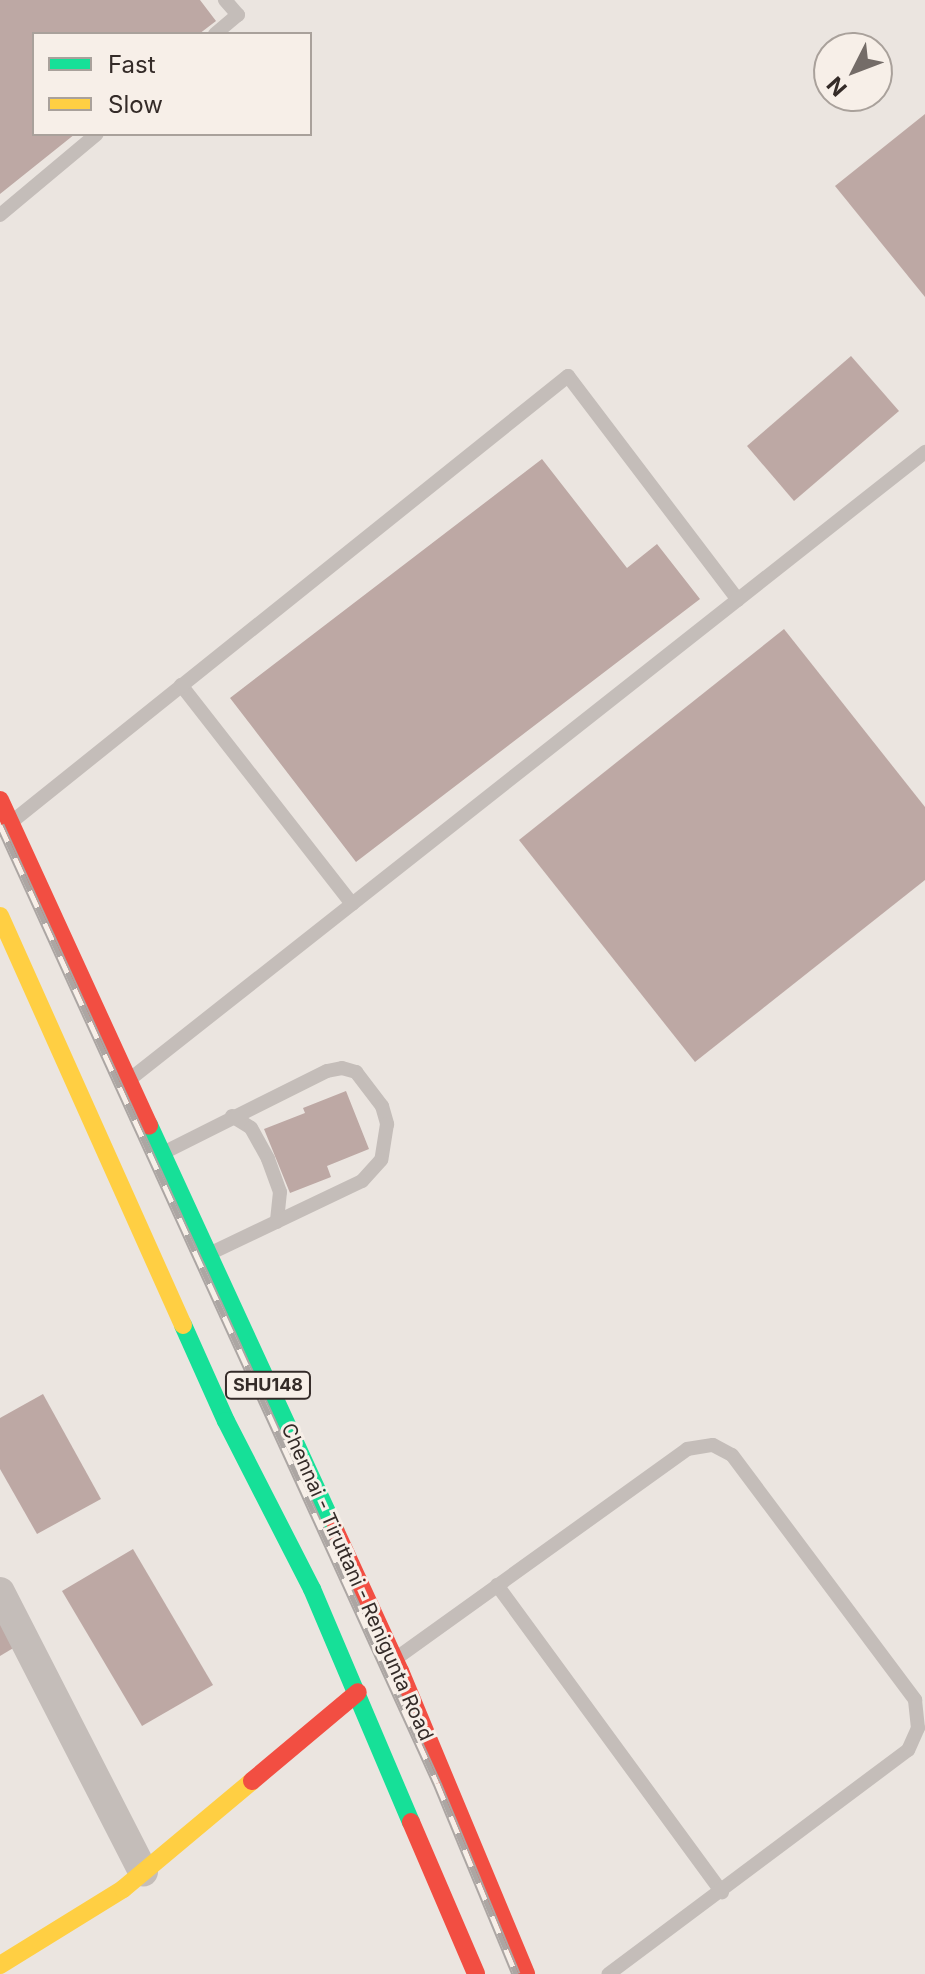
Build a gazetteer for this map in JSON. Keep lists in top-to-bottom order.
{
  "streets": {
    "main road": ["SHU148", "Chennai - Tiruttani - Renigunta Road"]
  },
  "legend": ["Fast", "Slow"],
  "north": "bottom left"
}
